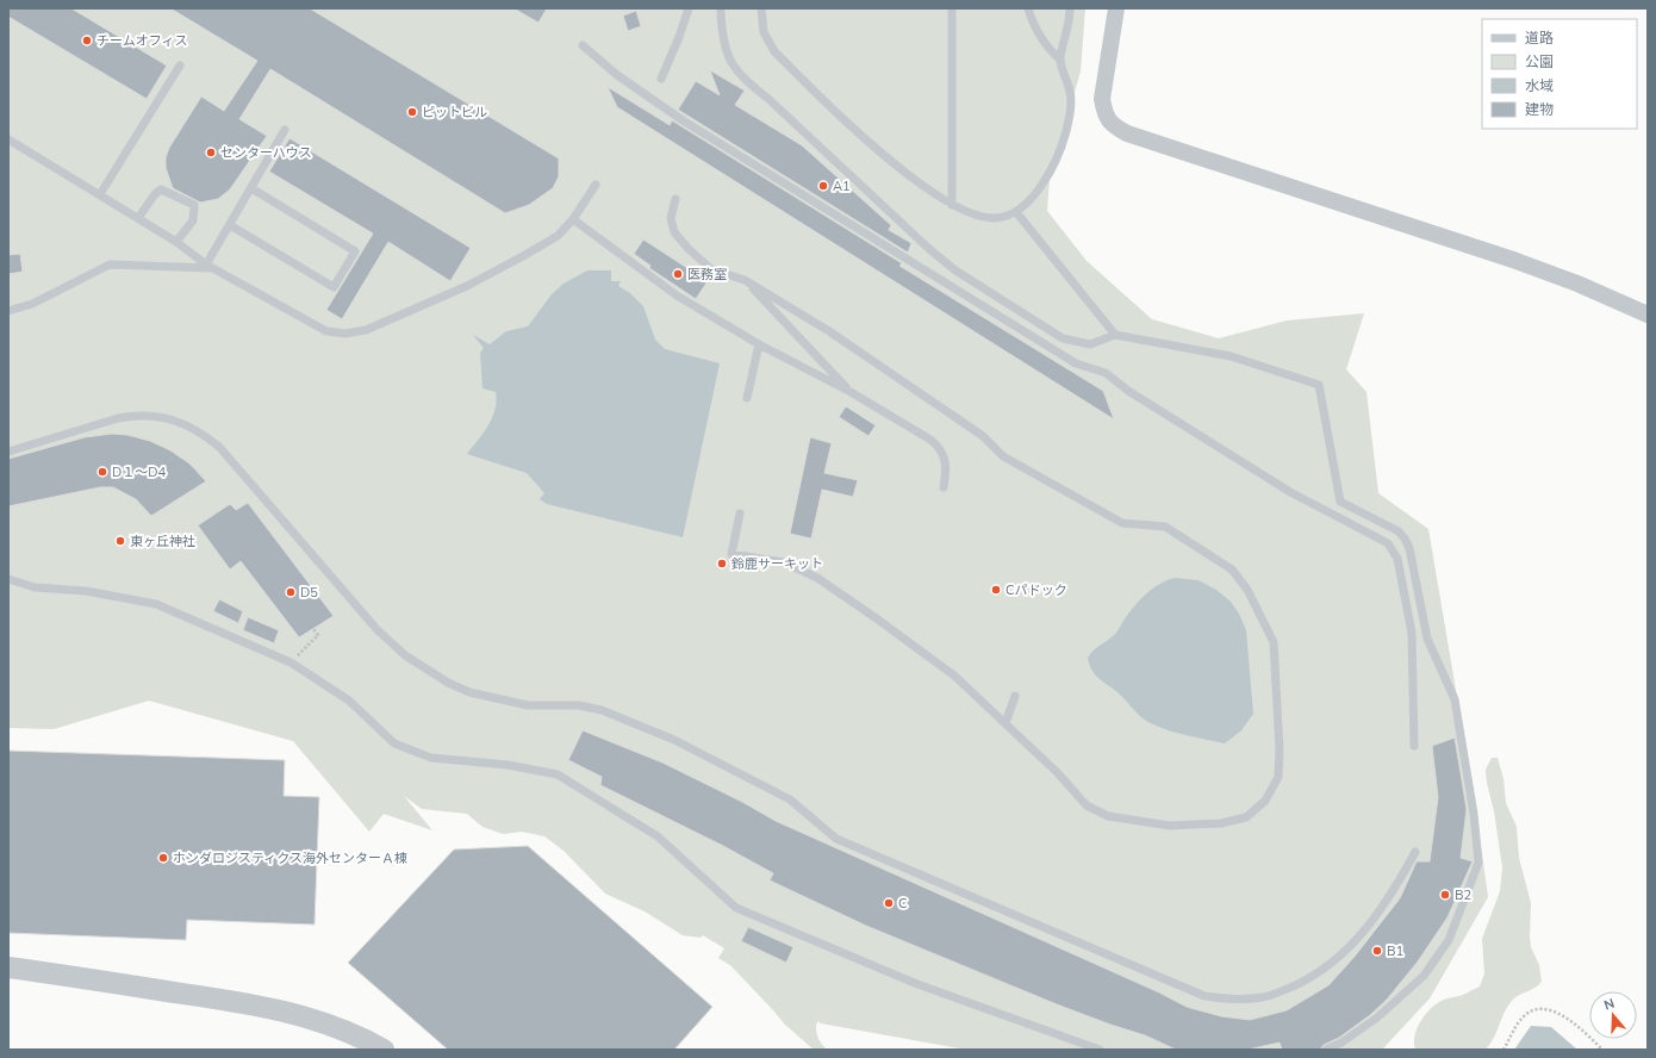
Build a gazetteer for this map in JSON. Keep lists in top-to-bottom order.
{
  "places": [
    "チームオフィス",
    "ピットビル",
    "センターハウス",
    "A1",
    "医務室",
    "D１～D4",
    "東ヶ丘神社",
    "鈴鹿サーキット",
    "Cパドック",
    "D5",
    "ホンダロジスティクス海外センターＡ棟",
    "B2",
    "C",
    "B1"
  ],
  "legend": [
    "道路",
    "公園",
    "水域",
    "建物"
  ],
  "north": "top"
}
